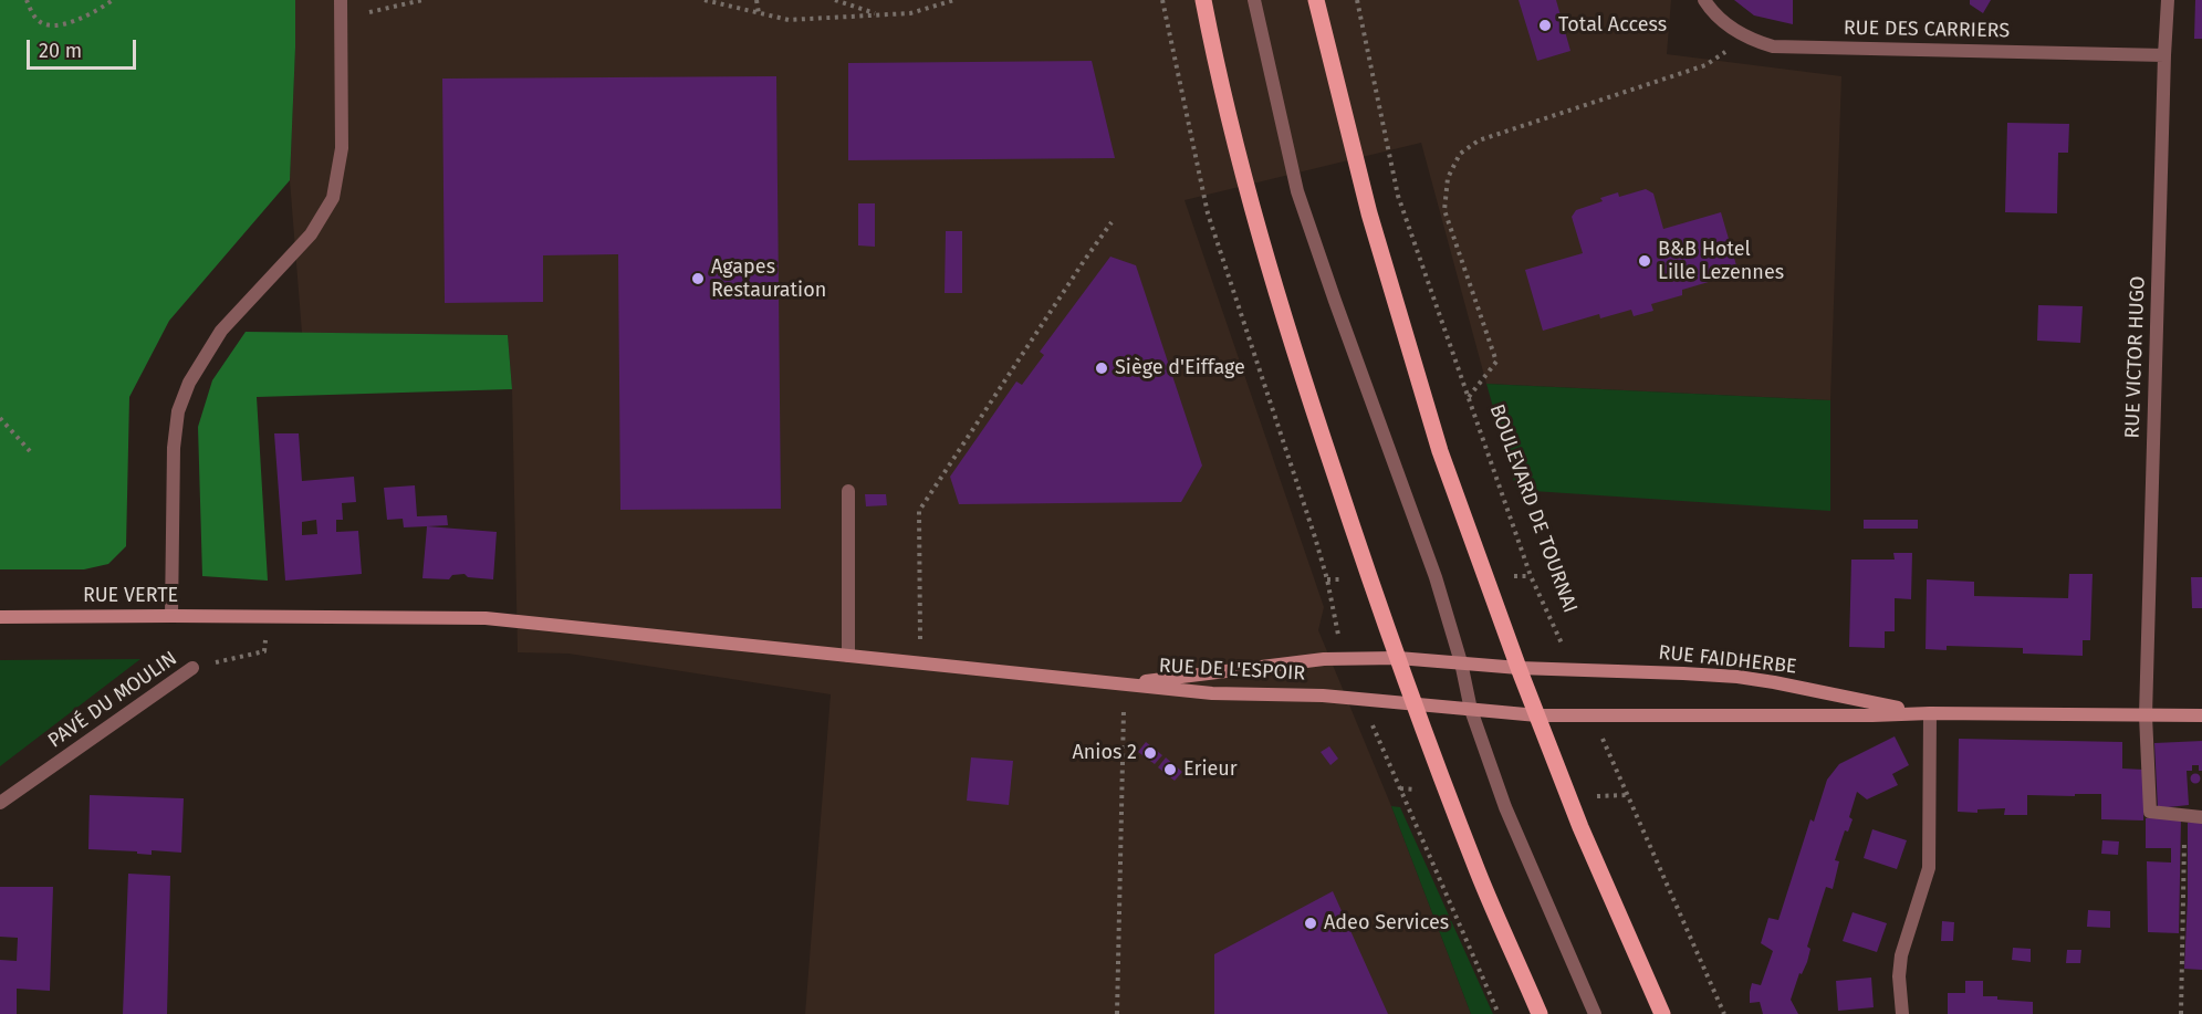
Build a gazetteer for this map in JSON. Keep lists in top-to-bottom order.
{
  "streets": {
    "street": [
      "RUE DES CARRIERS",
      "RUE VICTOR HUGO",
      "RUE VERTE",
      "RUE FAIDHERBE",
      "RUE DE L'ESPOIR",
      "PAVÉ DU MOULIN"
    ],
    "path": ["BOULEVARD DE TOURNAI"]
  },
  "crossings": [
    ["RUE DES CARRIERS", "RUE VICTOR HUGO"],
    ["RUE VICTOR HUGO", "RUE FAIDHERBE"],
    ["BOULEVARD DE TOURNAI", "RUE FAIDHERBE"],
    ["RUE VERTE", "RUE DE L'ESPOIR"],
    ["RUE VERTE", "PAVÉ DU MOULIN"],
    ["RUE FAIDHERBE", "RUE DE L'ESPOIR"]
  ],
  "places": [
    "Total Access",
    "B&B Hotel Lille Lezennes",
    "Agapes Restauration",
    "Siège d'Eiffage",
    "Anios 2",
    "Erieur",
    "Adeo Services"
  ],
  "scale_bar": "20 m"
}
